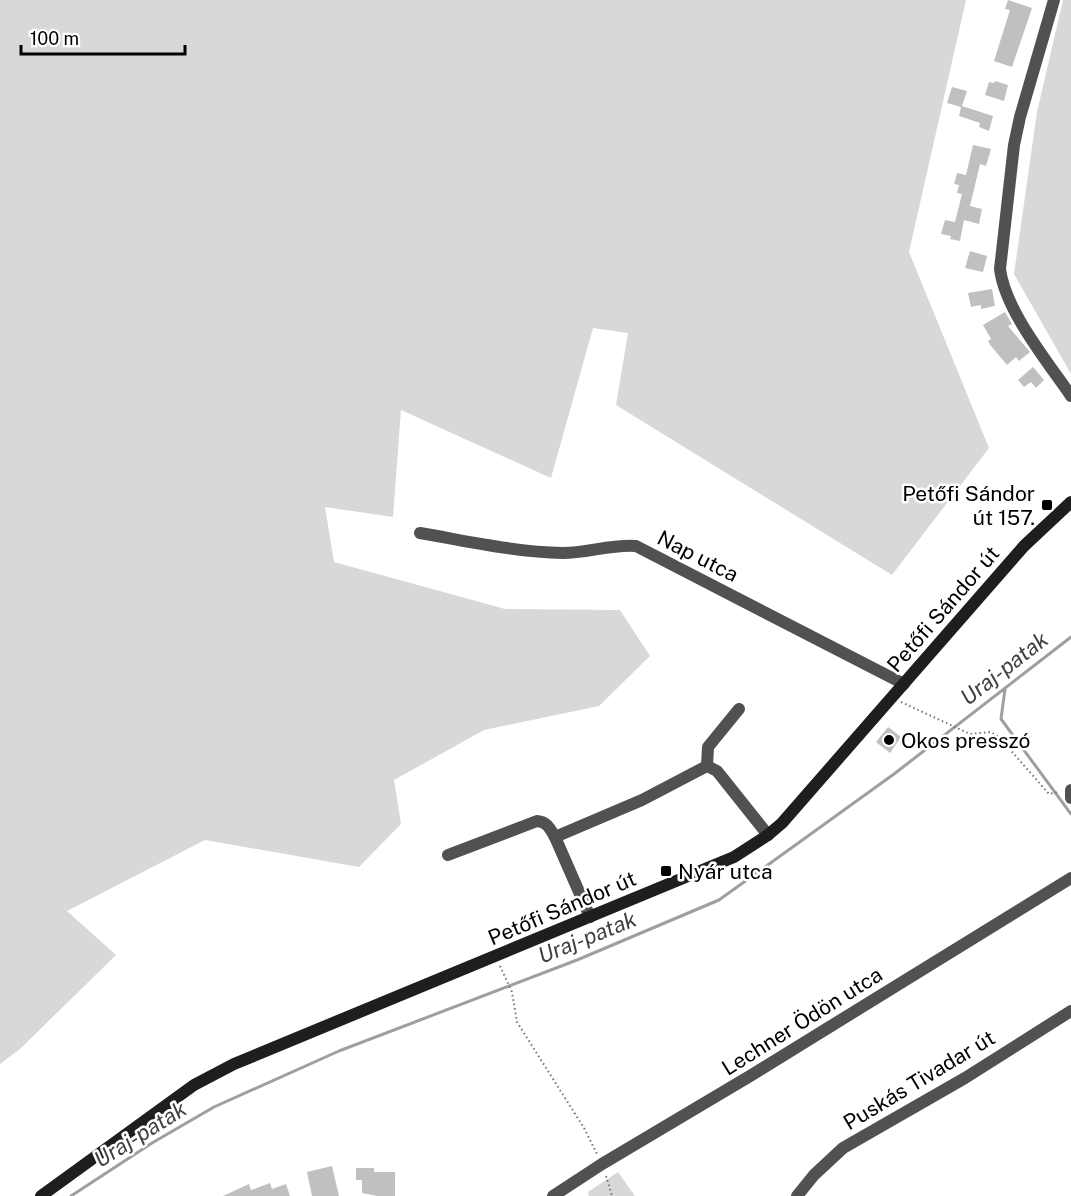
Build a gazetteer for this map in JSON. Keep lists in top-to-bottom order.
{
  "streets": {
    "street": [
      "Nap utca",
      "Petőfi Sándor út",
      "Lechner Ödön utca",
      "Puskás Tivadar út"
    ]
  },
  "crossings": [
    ["Nap utca", "Petőfi Sándor út"]
  ],
  "water": ["Uraj-patak"],
  "places": {
    "transit": ["Petőfi Sándor út 157.", "Nyár utca"],
    "other": ["Okos presszó"]
  },
  "scale_bar": "100 m"
}
